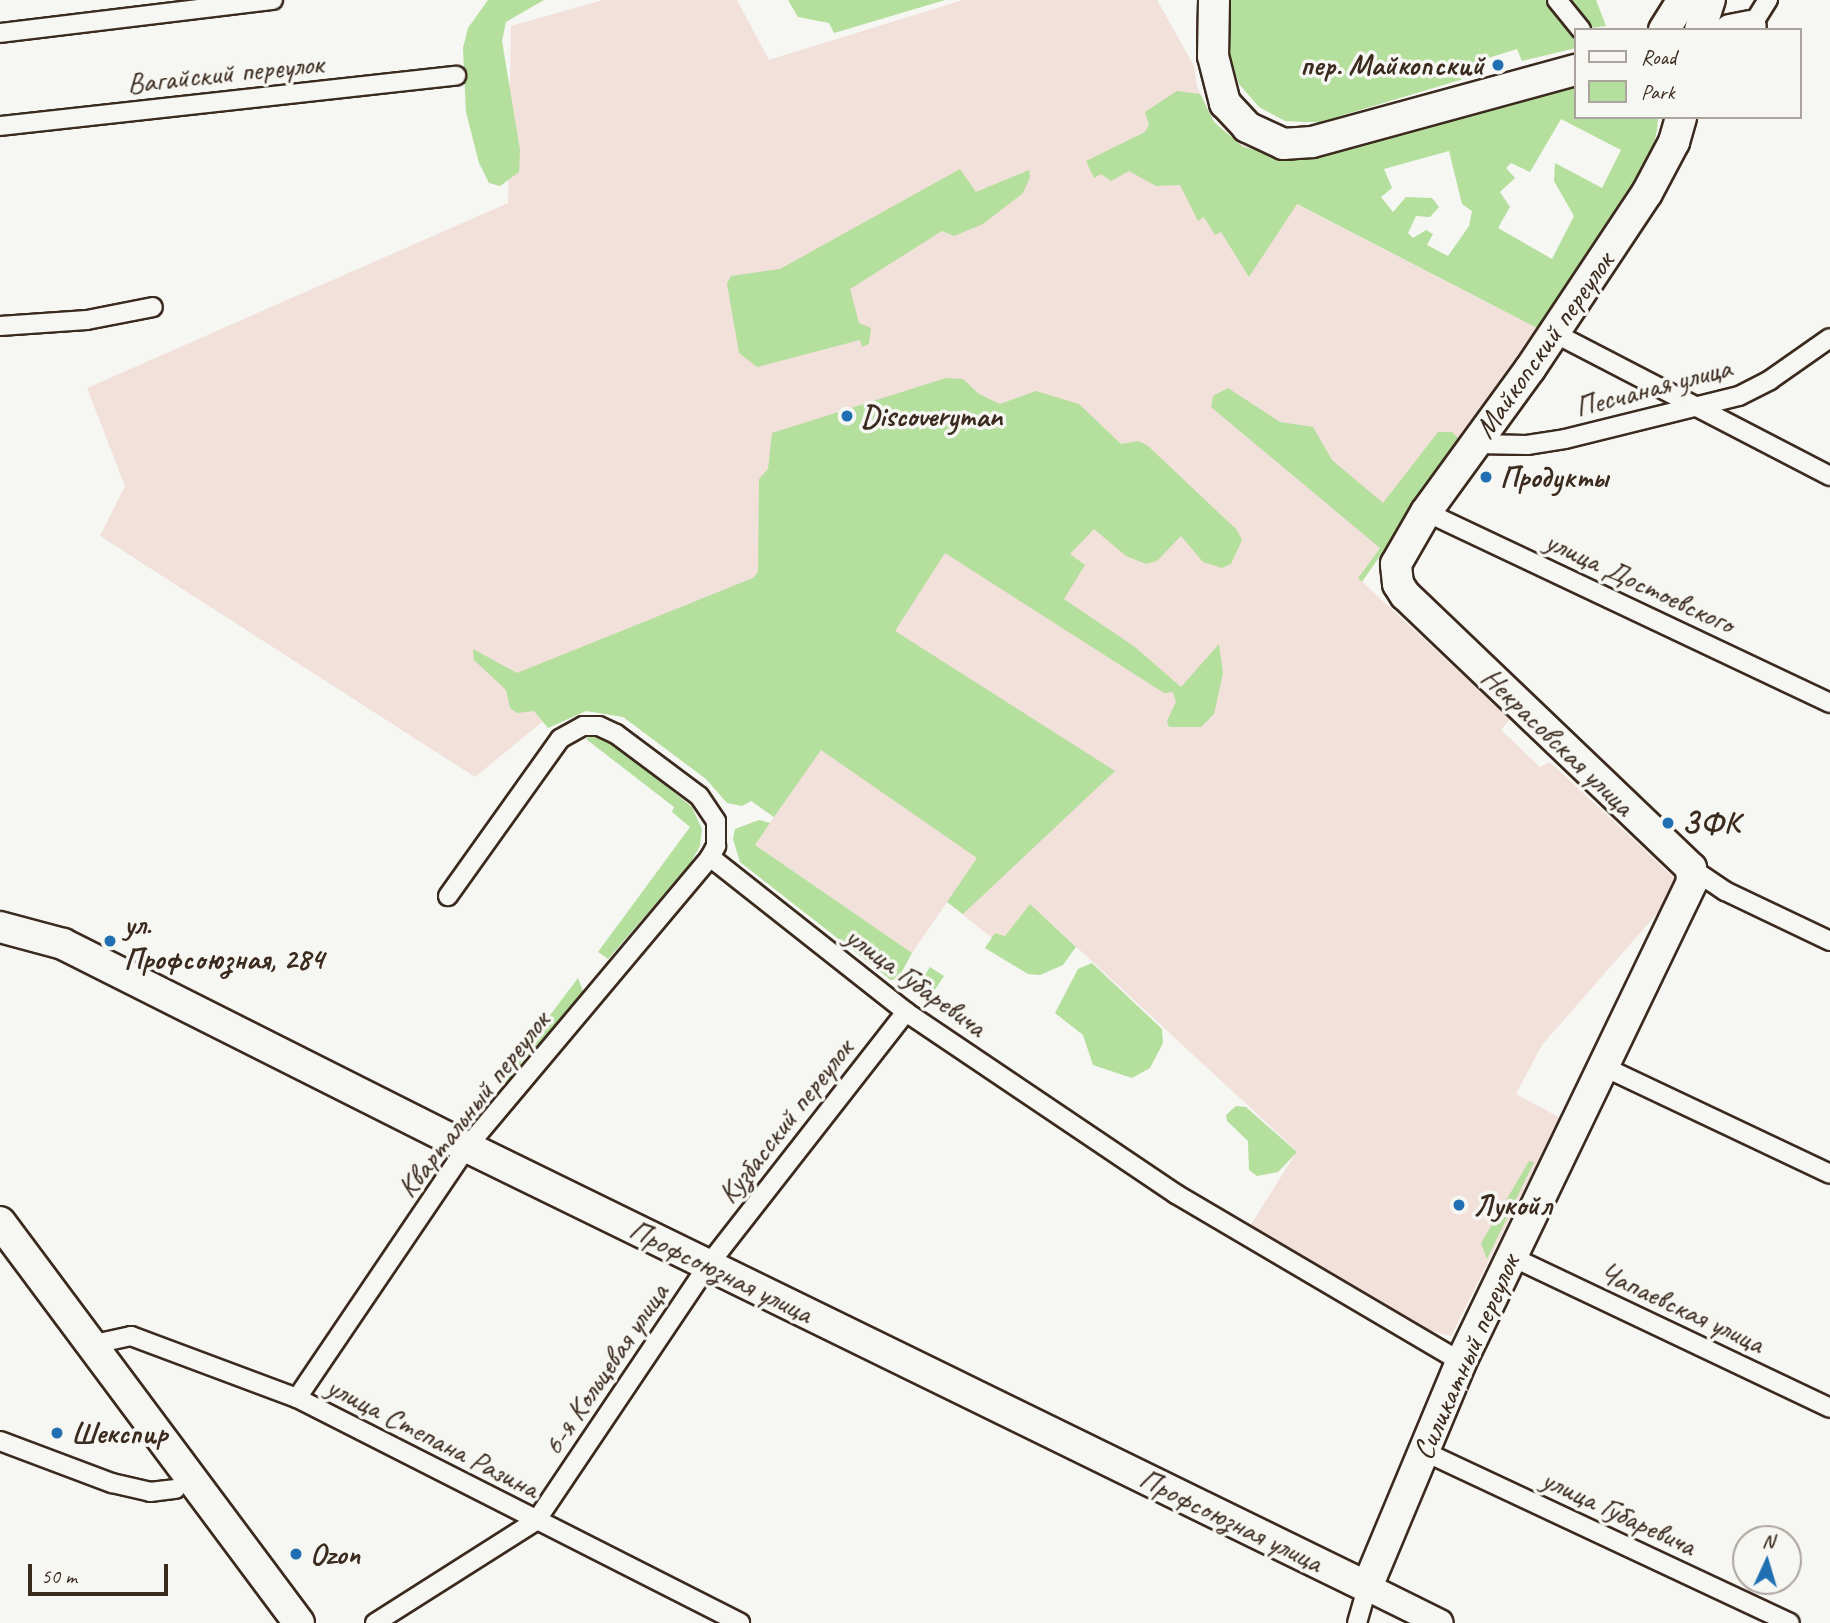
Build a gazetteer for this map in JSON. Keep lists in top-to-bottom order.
{
  "streets": {
    "main road": [
      "Майкопский переулок",
      "Некрасовская улица",
      "Профсоюзная улица",
      "Силикатный переулок"
    ],
    "street": [
      "Вагайский переулок",
      "Песчаная улица",
      "улица Достоевского",
      "улица Губаревича",
      "Квартальный переулок",
      "Кузбасский переулок",
      "Чапаевская улица",
      "6-я Кольцевая улица",
      "улица Степана Разина"
    ]
  },
  "crossings": [
    ["Майкопский переулок", "Песчаная улица"],
    ["Майкопский переулок", "улица Достоевского"],
    ["Майкопский переулок", "Некрасовская улица"],
    ["Некрасовская улица", "Силикатный переулок"],
    ["улица Губаревича", "Квартальный переулок"],
    ["улица Губаревича", "Кузбасский переулок"],
    ["улица Губаревича", "Силикатный переулок"],
    ["Квартальный переулок", "Профсоюзная улица"],
    ["Квартальный переулок", "улица Степана Разина"],
    ["Кузбасский переулок", "Профсоюзная улица"],
    ["Кузбасский переулок", "6-я Кольцевая улица"],
    ["Профсоюзная улица", "Силикатный переулок"],
    ["Профсоюзная улица", "6-я Кольцевая улица"],
    ["Чапаевская улица", "Силикатный переулок"],
    ["6-я Кольцевая улица", "улица Степана Разина"]
  ],
  "places": [
    "пер. Майкопский",
    "Discoveryman",
    "Продукты",
    "ЗФК",
    "ул. Профсоюзная, 284",
    "Лукойл",
    "Шекспир",
    "Ozon"
  ],
  "legend": ["Road", "Park"],
  "scale_bar": "50 m",
  "north": "top"
}
